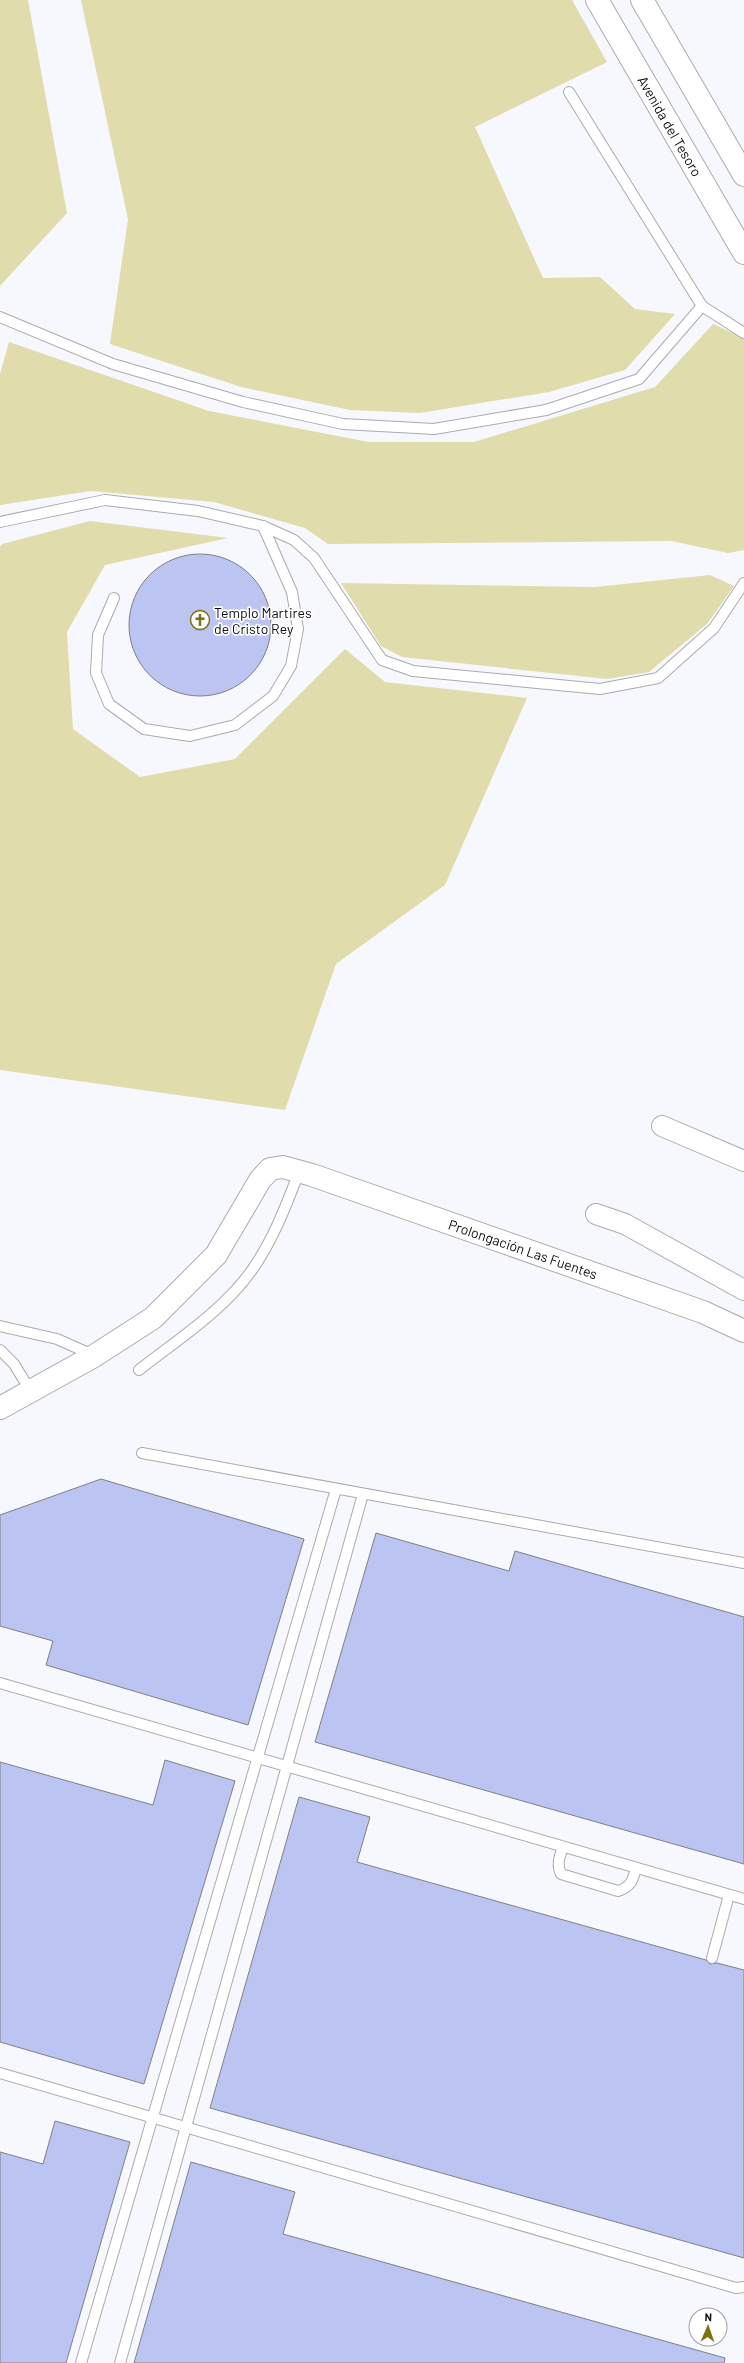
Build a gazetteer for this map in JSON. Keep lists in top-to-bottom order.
{
  "streets": {
    "street": ["Avenida del Tesoro", "Prolongación Las Fuentes"]
  },
  "places": {
    "church": ["Templo Martires de Cristo Rey"]
  },
  "north": "top"
}
